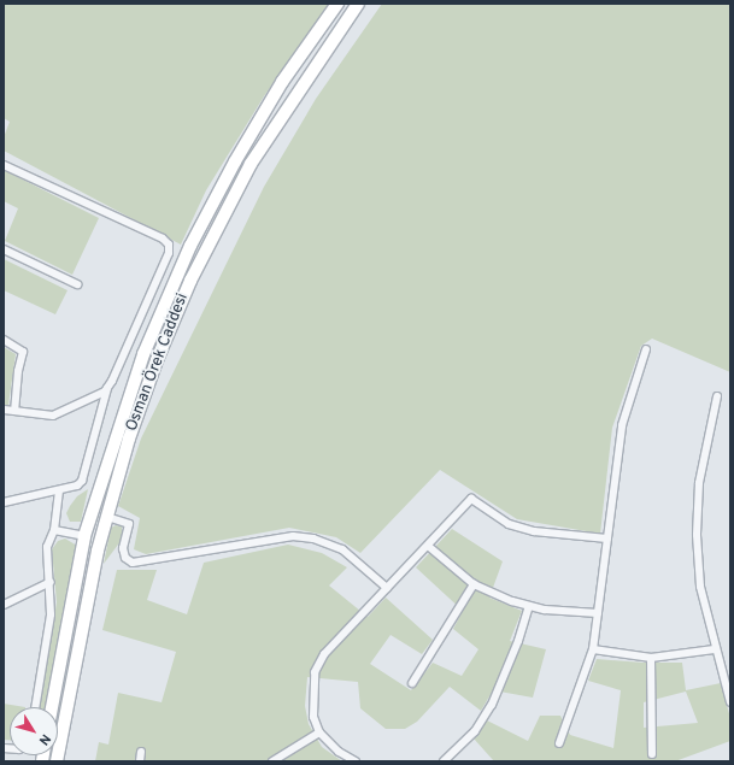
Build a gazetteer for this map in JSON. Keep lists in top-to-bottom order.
{
  "streets": {
    "main road": ["Osman Örek Caddesi"]
  },
  "north": "bottom right"
}
